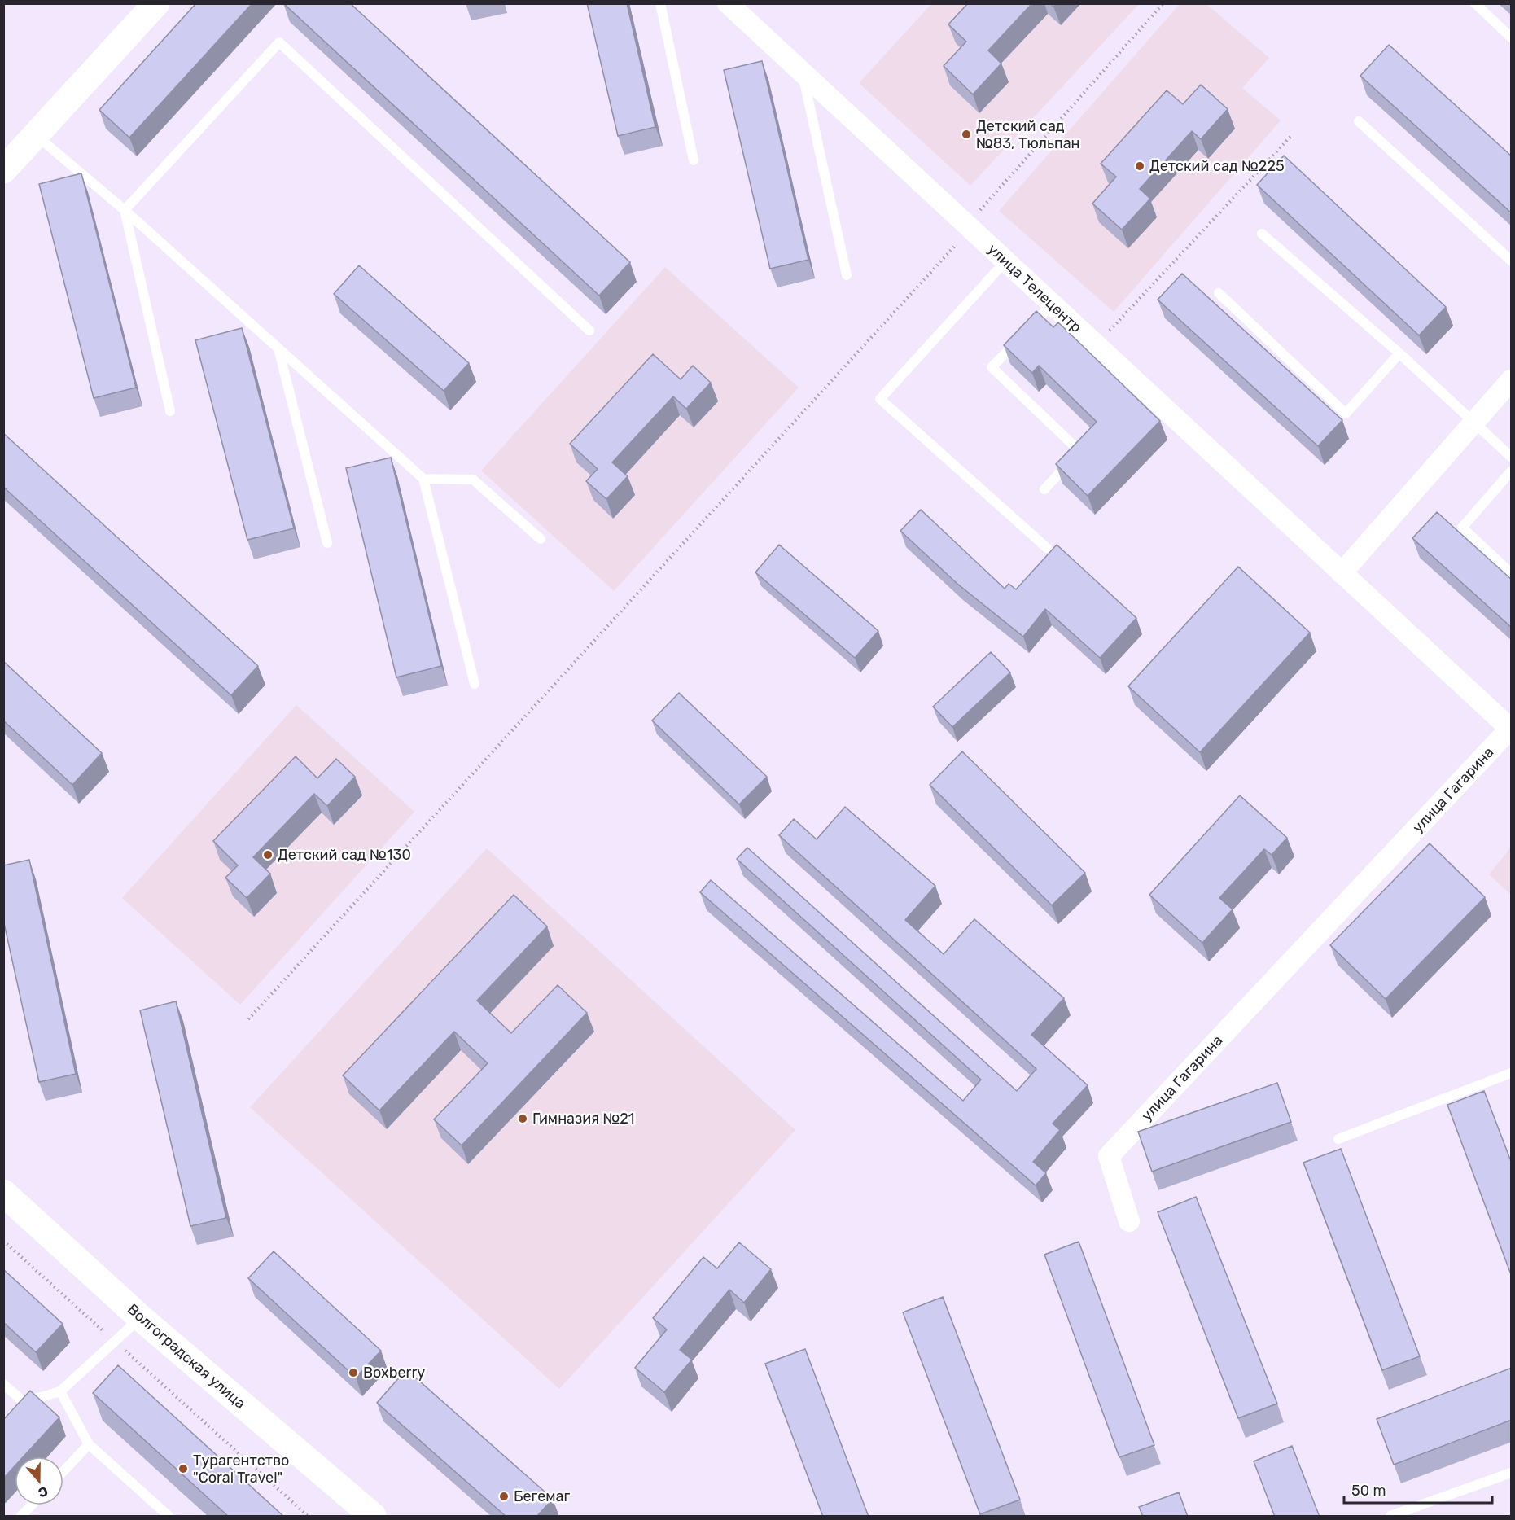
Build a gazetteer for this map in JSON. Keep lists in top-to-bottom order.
{
  "streets": {
    "main road": ["Волгоградская улица"],
    "street": ["улица Телецентр", "улица Гагарина"]
  },
  "crossings": [
    ["улица Телецентр", "улица Гагарина"]
  ],
  "places": [
    "Детский сад №83, Тюльпан",
    "Детский сад №225",
    "Детский сад №130",
    "Гимназия №21",
    "Boxberry",
    "Турагентство \"Coral Travel\"",
    "Бегемаг"
  ],
  "scale_bar": "50 m",
  "north": "bottom"
}
